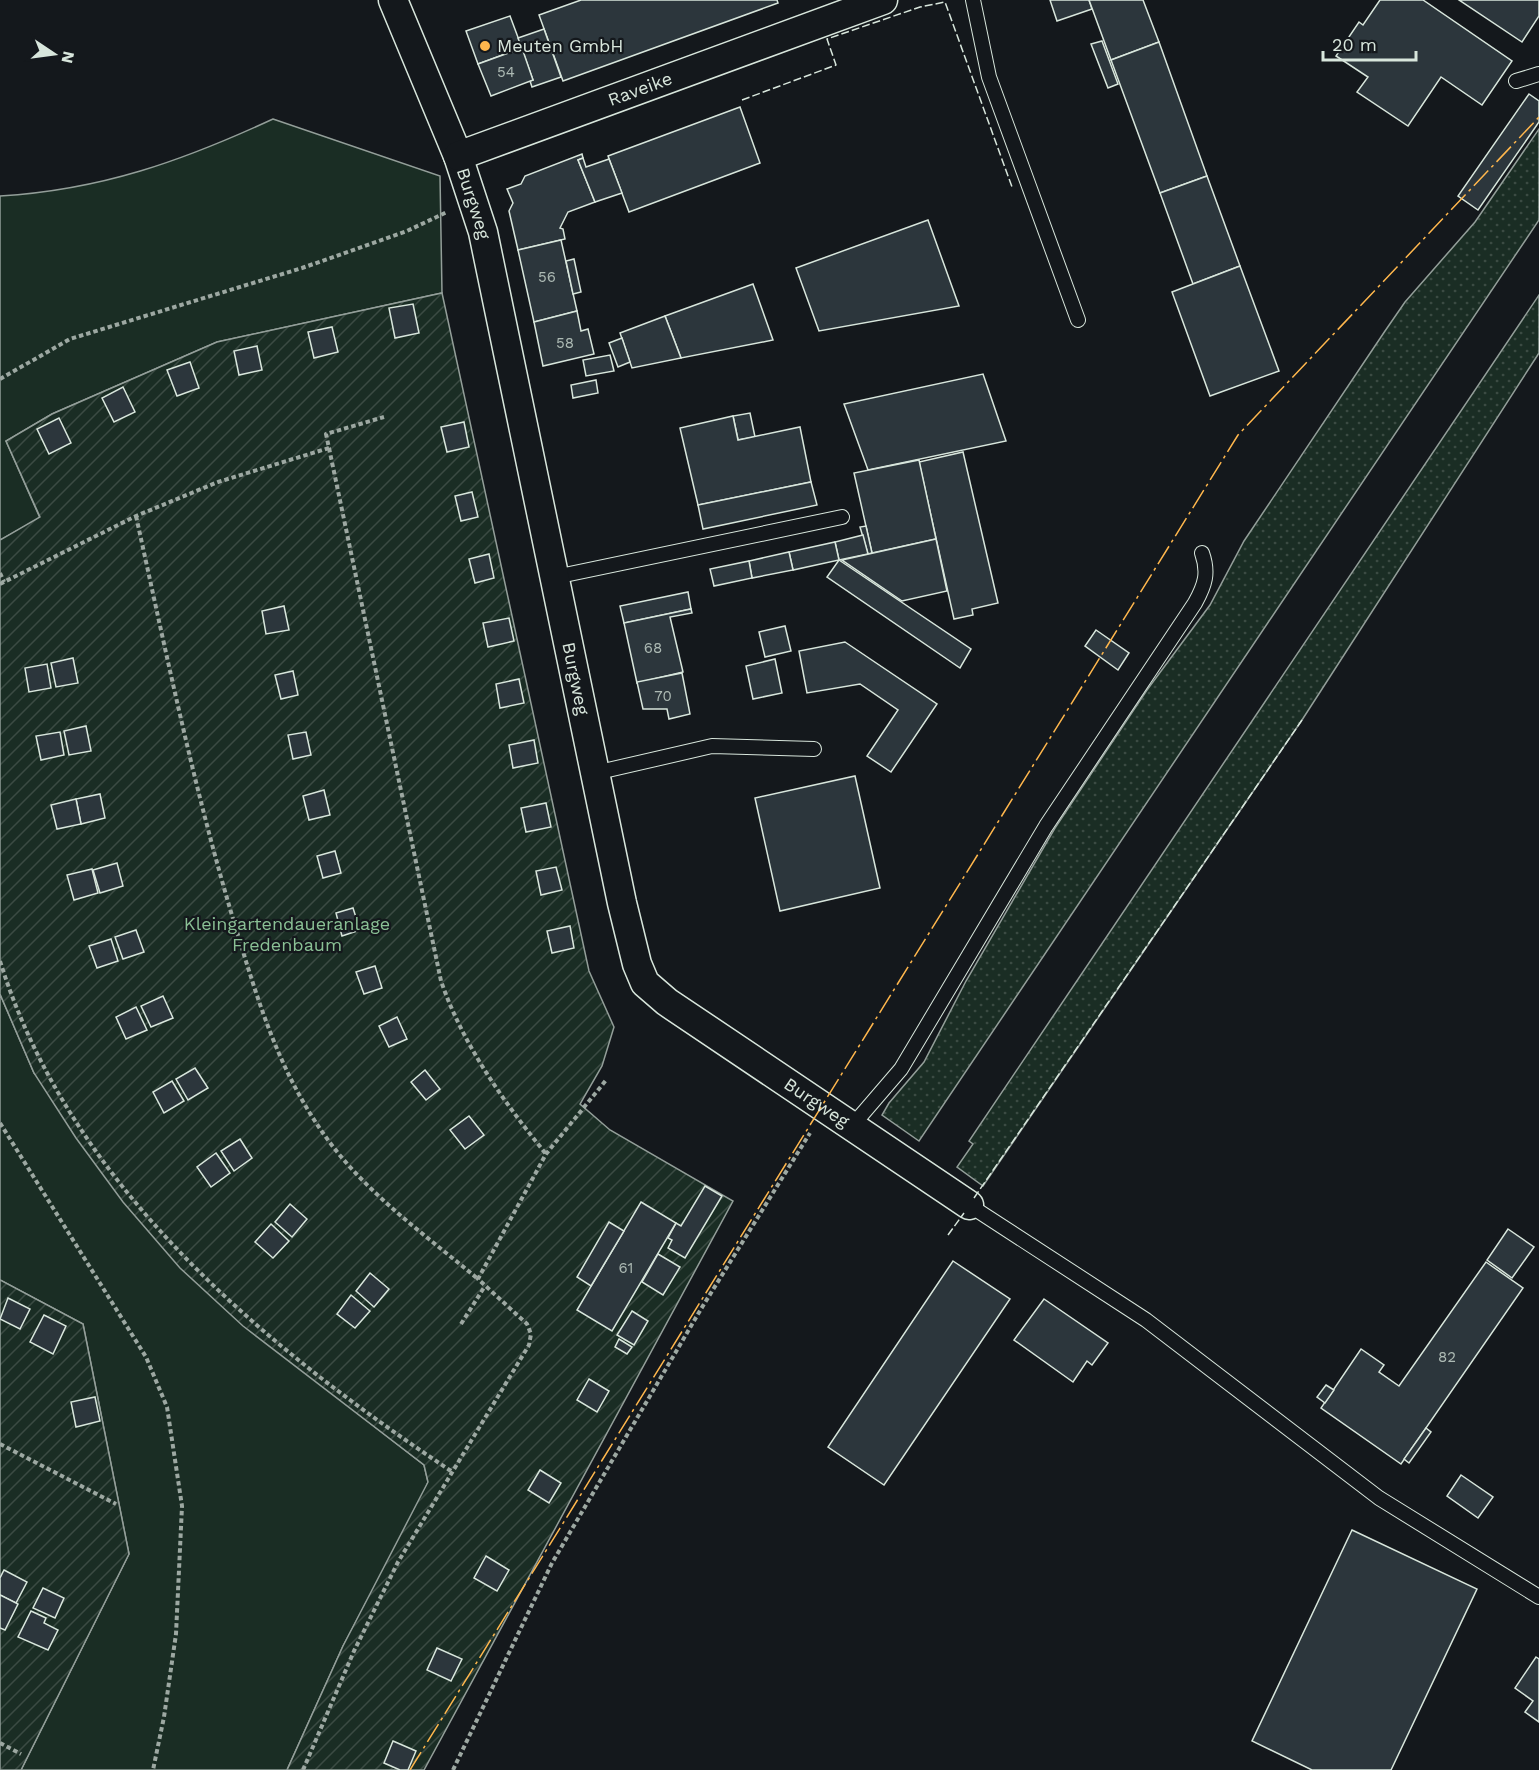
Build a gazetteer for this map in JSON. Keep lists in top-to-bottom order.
{
  "streets": {
    "street": ["Raveike", "Burgweg"]
  },
  "crossings": [
    ["Raveike", "Burgweg"]
  ],
  "parks": ["Kleingartendaueranlage Fredenbaum"],
  "places": ["Meuten GmbH"],
  "house_numbers": [
    "54",
    "56",
    "58",
    "68",
    "70",
    "61",
    "82"
  ],
  "scale_bar": "20 m",
  "north": "right"
}
